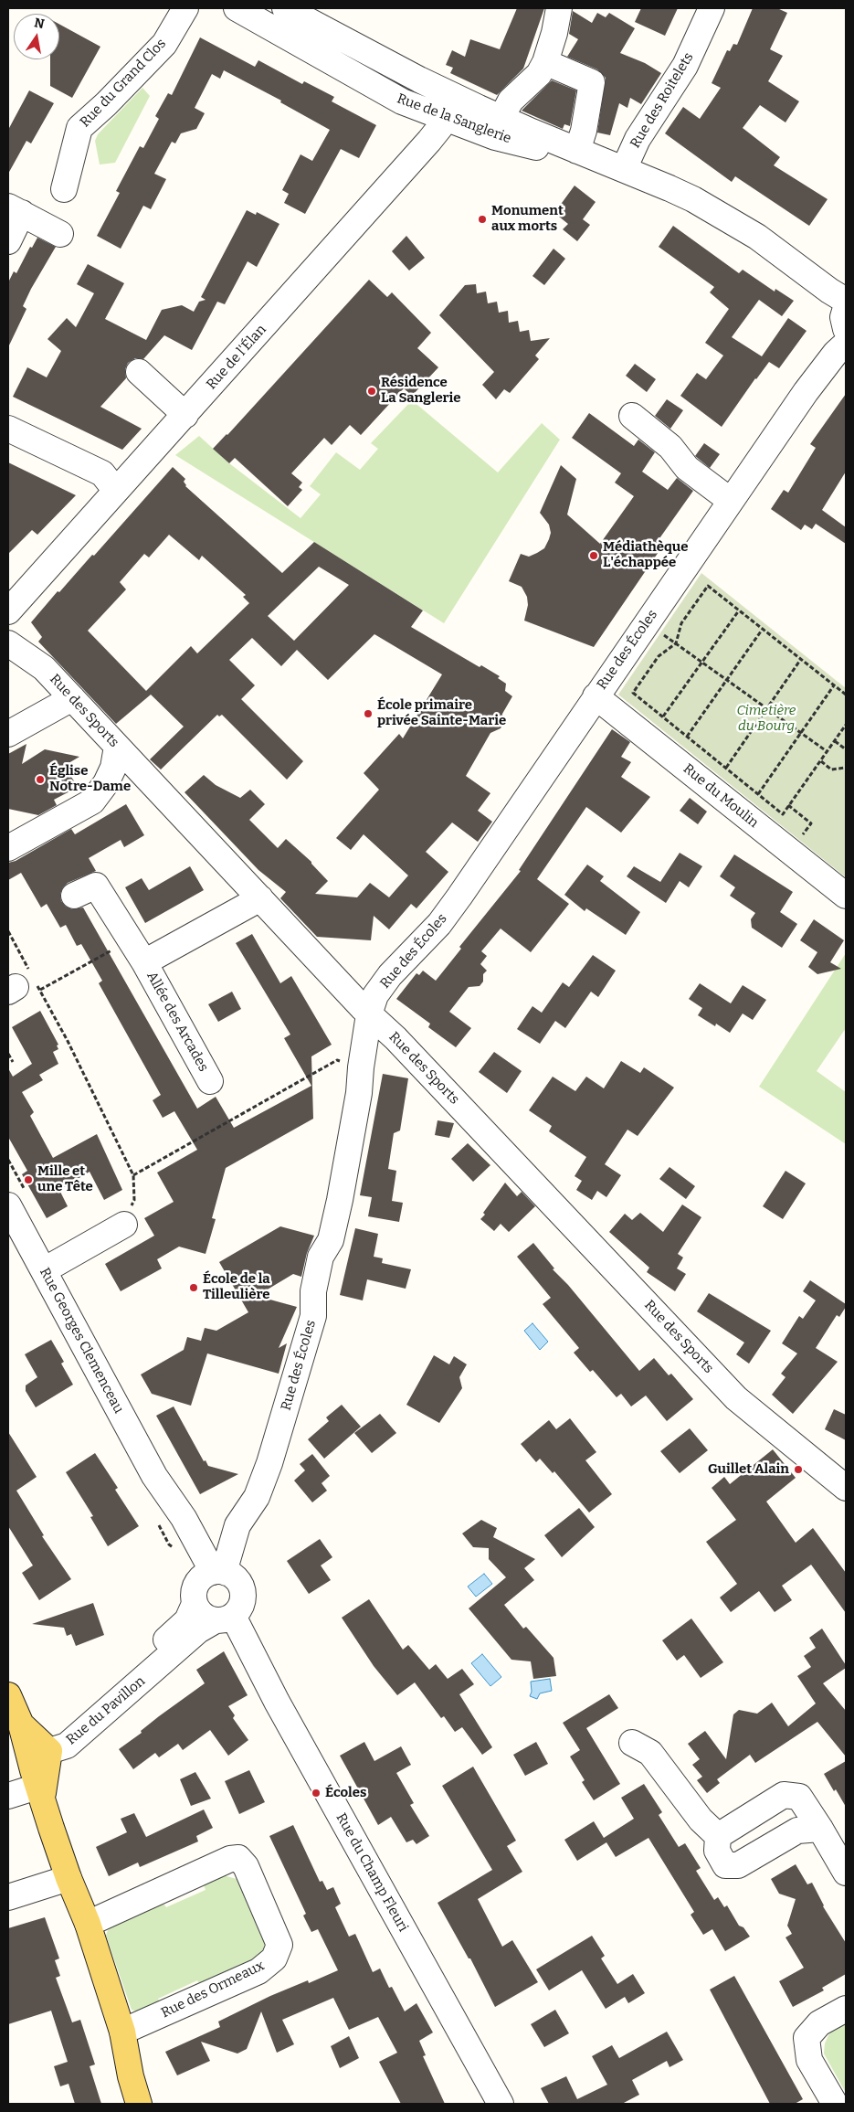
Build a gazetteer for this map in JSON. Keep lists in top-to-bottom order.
{
  "streets": {
    "street": [
      "Rue du Grand Clos",
      "Rue des Roitelets",
      "Rue de la Sanglerie",
      "Rue de l'Élan",
      "Rue des Écoles",
      "Rue des Sports",
      "Rue du Moulin",
      "Allée des Arcades",
      "Rue Georges Clemenceau",
      "Rue du Pavillon",
      "Rue du Champ Fleuri",
      "Rue des Ormeaux"
    ]
  },
  "crossings": [
    ["Rue des Roitelets", "Rue de la Sanglerie"],
    ["Rue de la Sanglerie", "Rue de l'Élan"],
    ["Rue des Écoles", "Rue des Sports"],
    ["Rue des Écoles", "Rue du Moulin"],
    ["Rue des Écoles", "Rue Georges Clemenceau"],
    ["Rue des Écoles", "Rue du Pavillon"],
    ["Rue des Écoles", "Rue du Champ Fleuri"],
    ["Rue des Sports", "Allée des Arcades"],
    ["Rue Georges Clemenceau", "Rue du Pavillon"],
    ["Rue Georges Clemenceau", "Rue du Champ Fleuri"],
    ["Rue du Pavillon", "Rue du Champ Fleuri"]
  ],
  "parks": ["Cimetière du Bourg"],
  "places": [
    "Monument aux morts",
    "Résidence La Sanglerie",
    "Médiathèque L'échappée",
    "École primaire privée Sainte-Marie",
    "Église Notre-Dame",
    "Mille et une Tête",
    "École de la Tilleulière",
    "Guillet Alain",
    "Écoles"
  ],
  "north": "top"
}
